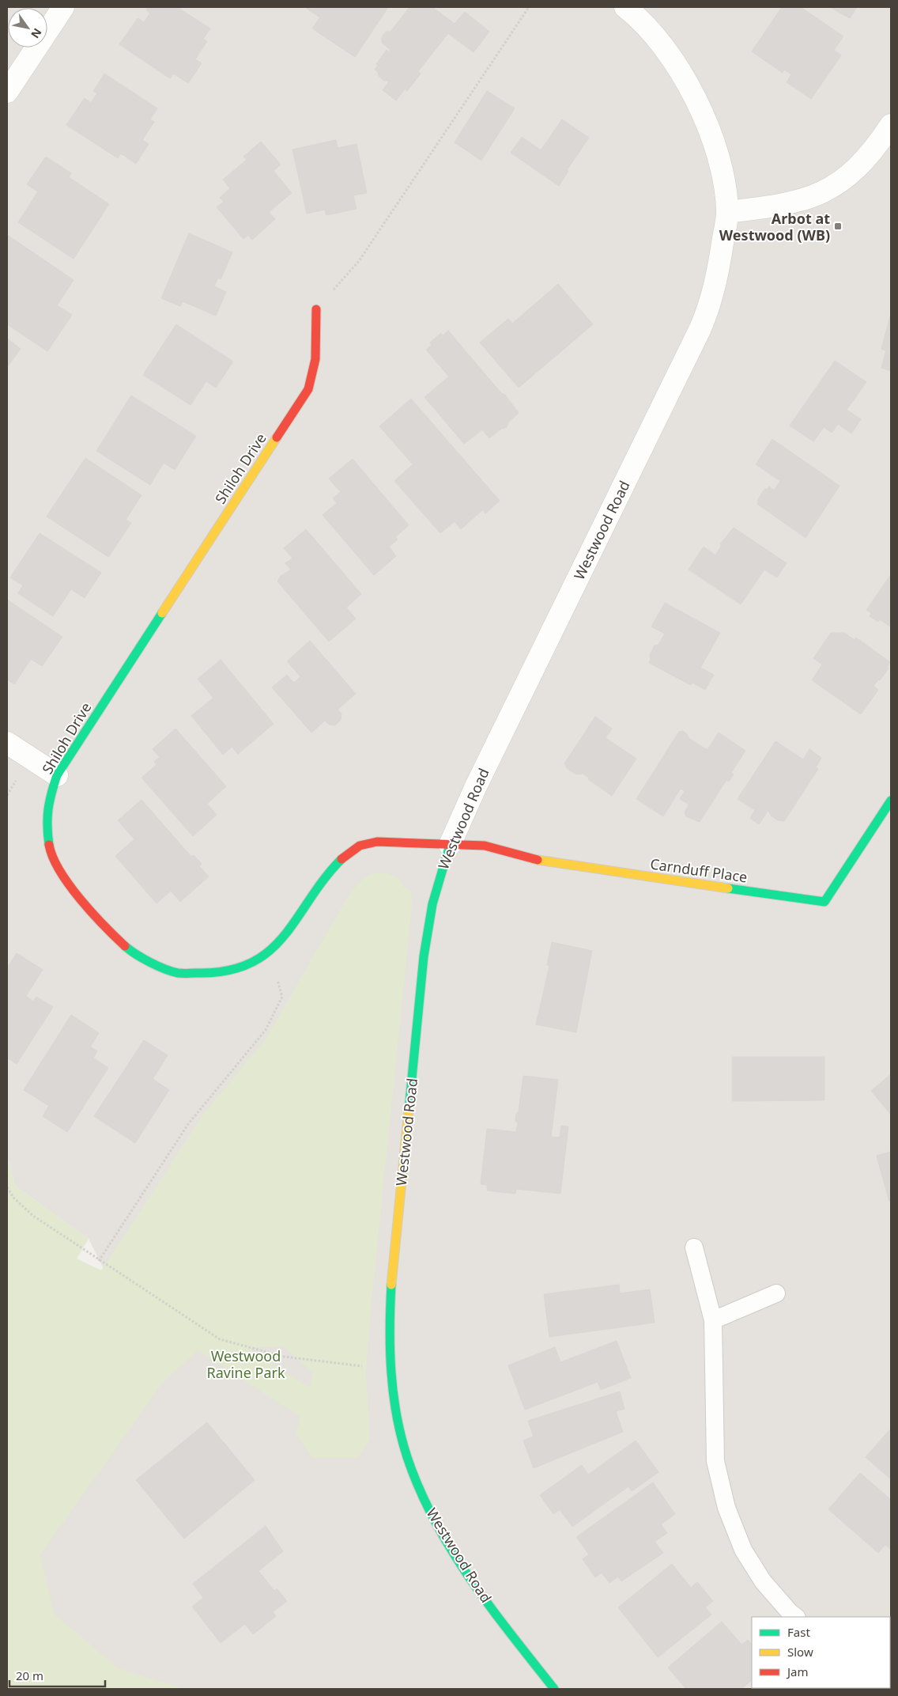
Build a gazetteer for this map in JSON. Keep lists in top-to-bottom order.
{
  "streets": {
    "street": ["Shiloh Drive", "Westwood Road", "Carnduff Place"]
  },
  "crossings": [
    ["Shiloh Drive", "Westwood Road"],
    ["Shiloh Drive", "Carnduff Place"],
    ["Westwood Road", "Carnduff Place"]
  ],
  "parks": ["Westwood Ravine Park"],
  "places": {
    "transit": ["Arbot at Westwood (WB)"]
  },
  "legend": ["Fast", "Slow", "Jam"],
  "scale_bar": "20 m",
  "north": "bottom right"
}
